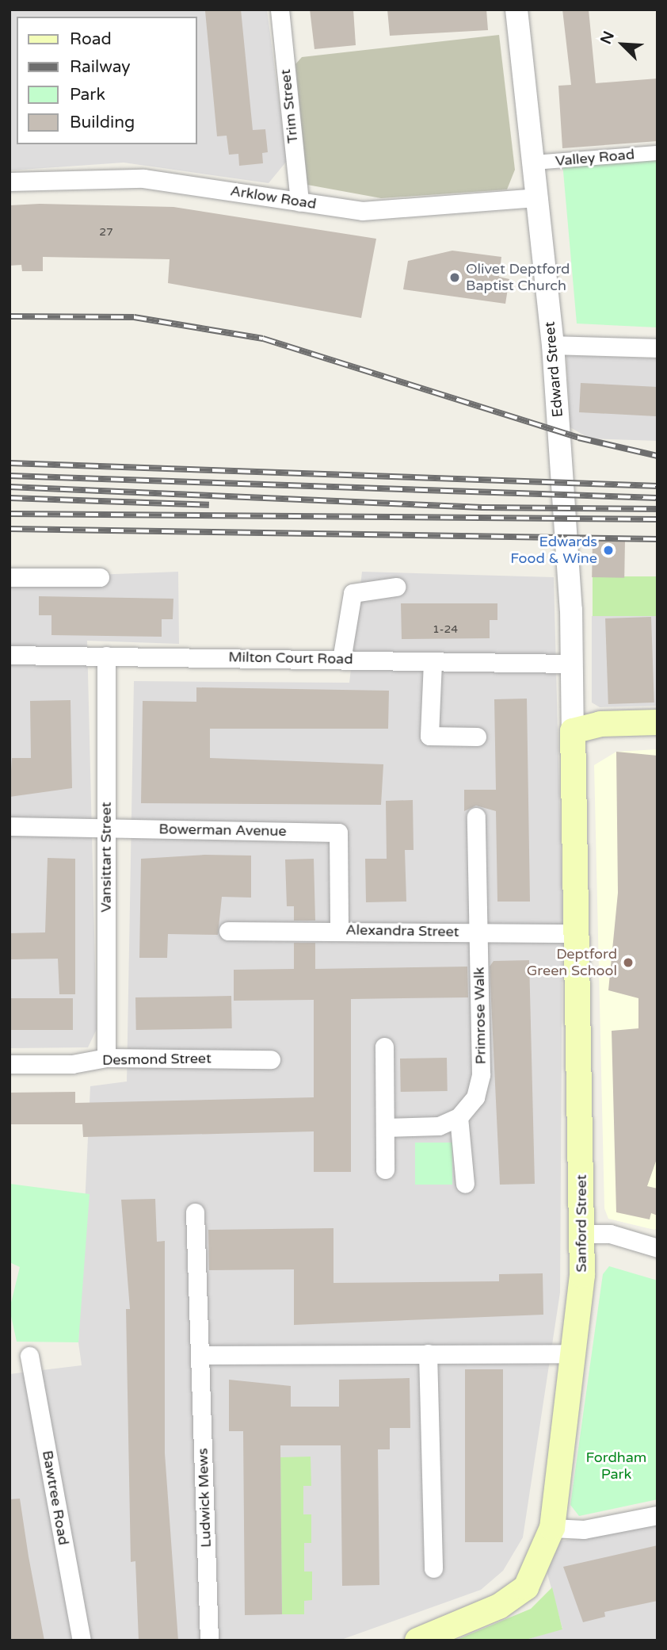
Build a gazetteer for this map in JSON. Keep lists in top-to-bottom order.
{
  "streets": {
    "main road": ["Sanford Street"],
    "street": [
      "Trim Street",
      "Valley Road",
      "Arklow Road",
      "Edward Street",
      "Milton Court Road",
      "Bowerman Avenue",
      "Vansittart Street",
      "Alexandra Street",
      "Primrose Walk",
      "Desmond Street",
      "Bawtree Road",
      "Ludwick Mews"
    ]
  },
  "crossings": [
    ["Trim Street", "Arklow Road"],
    ["Valley Road", "Edward Street"],
    ["Arklow Road", "Edward Street"],
    ["Edward Street", "Milton Court Road"],
    ["Edward Street", "Sanford Street"],
    ["Milton Court Road", "Vansittart Street"],
    ["Bowerman Avenue", "Vansittart Street"],
    ["Bowerman Avenue", "Alexandra Street"],
    ["Vansittart Street", "Desmond Street"],
    ["Alexandra Street", "Primrose Walk"],
    ["Alexandra Street", "Sanford Street"]
  ],
  "parks": ["Fordham Park"],
  "places": ["Olivet Deptford Baptist Church", "Edwards Food & Wine", "Deptford Green School"],
  "house_numbers": ["27", "1-24"],
  "legend": [
    "Road",
    "Railway",
    "Park",
    "Building"
  ],
  "north": "top left"
}
